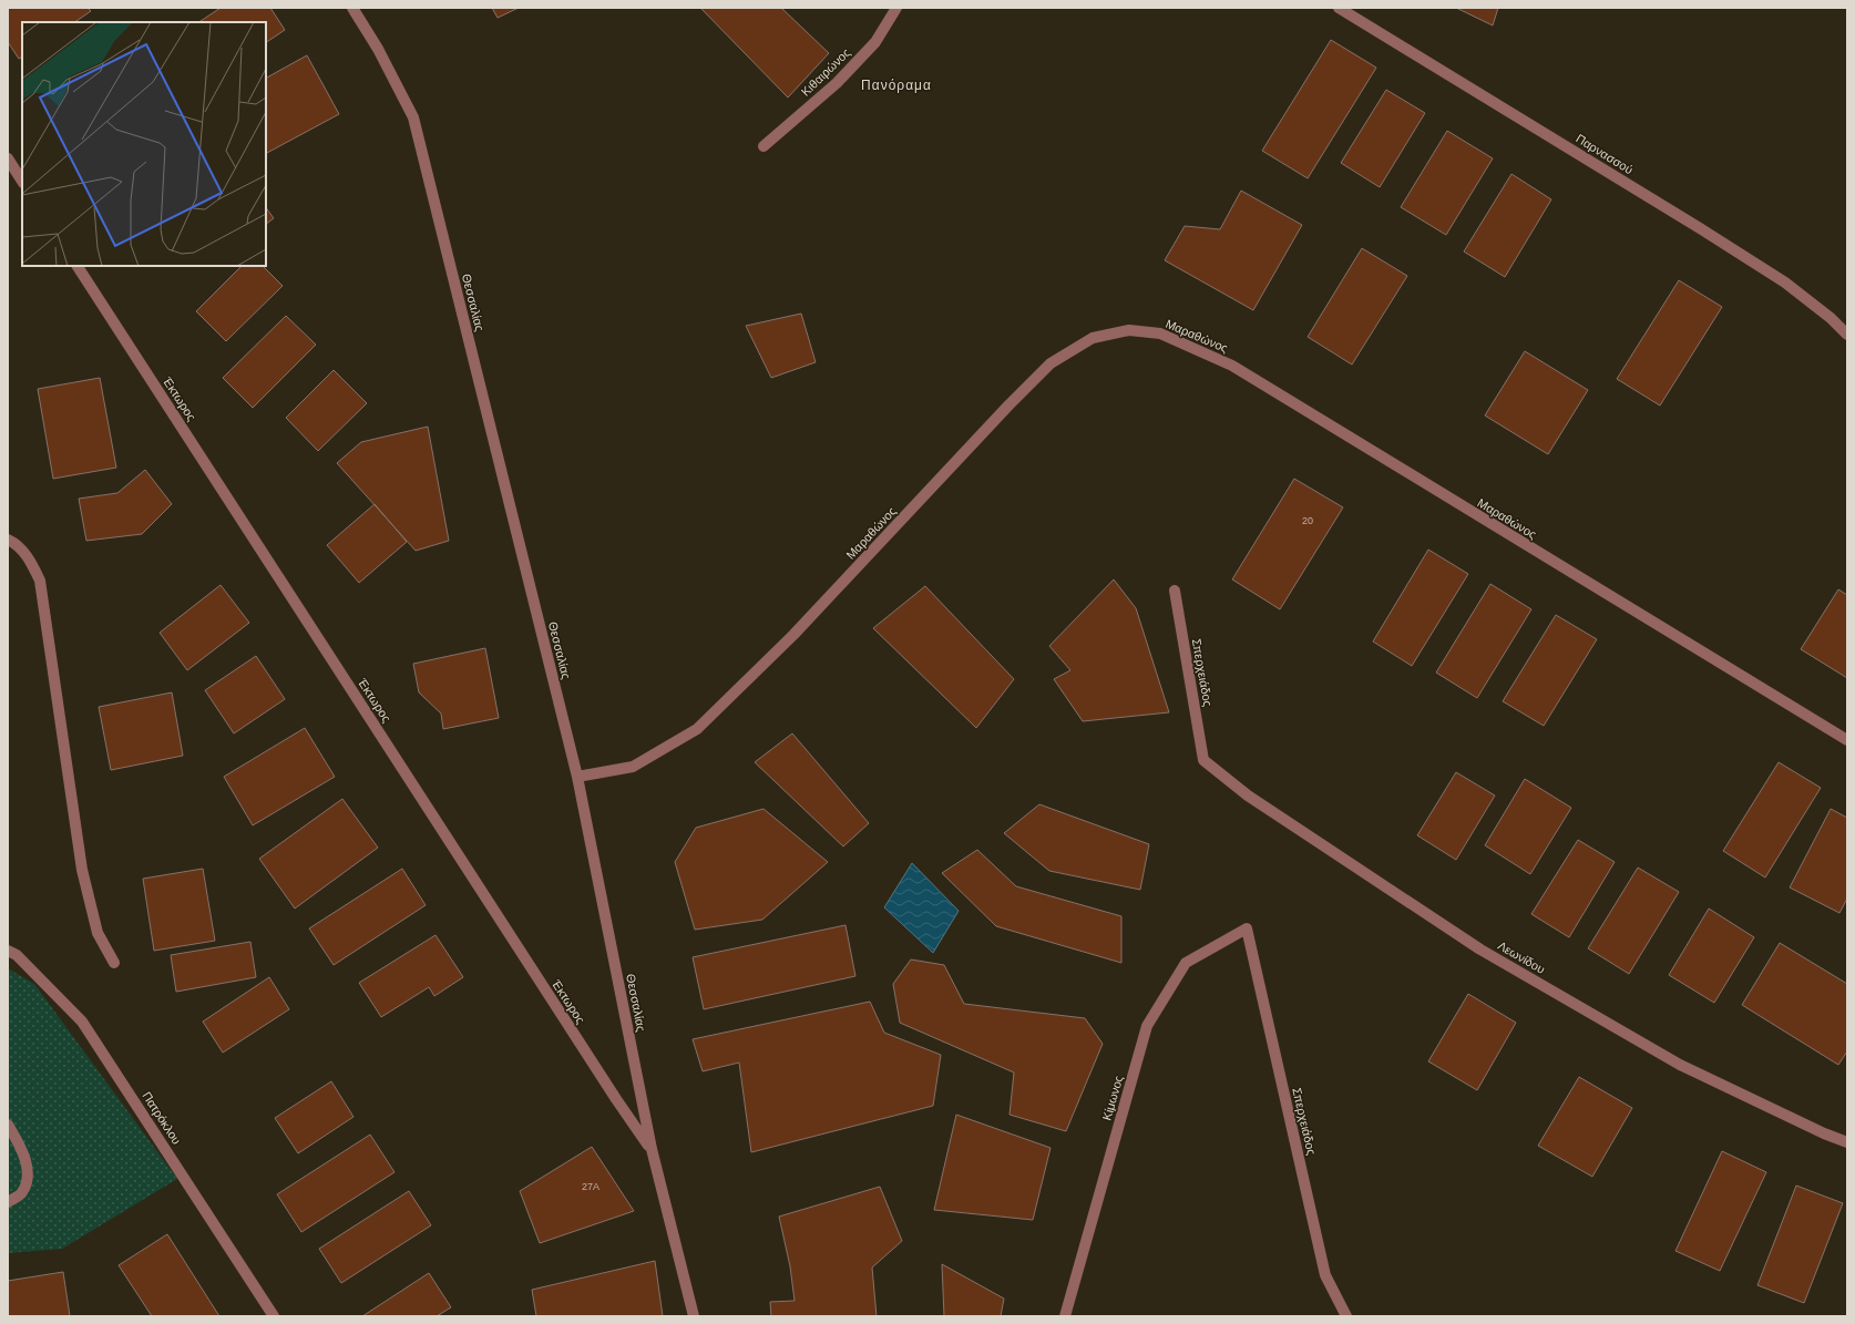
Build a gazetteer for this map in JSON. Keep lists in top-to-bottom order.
{
  "streets": {
    "street": [
      "Κιθαιρώνος",
      "Παρνασσού",
      "Θεσσαλίας",
      "Μαραθώνος",
      "Έκτωρος",
      "Σπερχειάδος",
      "Λεωνίδου",
      "Κίμωνος",
      "Πατρόκλου"
    ]
  },
  "crossings": [
    ["Θεσσαλίας", "Μαραθώνος"],
    ["Θεσσαλίας", "Έκτωρος"],
    ["Σπερχειάδος", "Λεωνίδου"],
    ["Σπερχειάδος", "Κίμωνος"]
  ],
  "districts": ["Πανόραμα"],
  "house_numbers": ["20", "27Α"]
}
